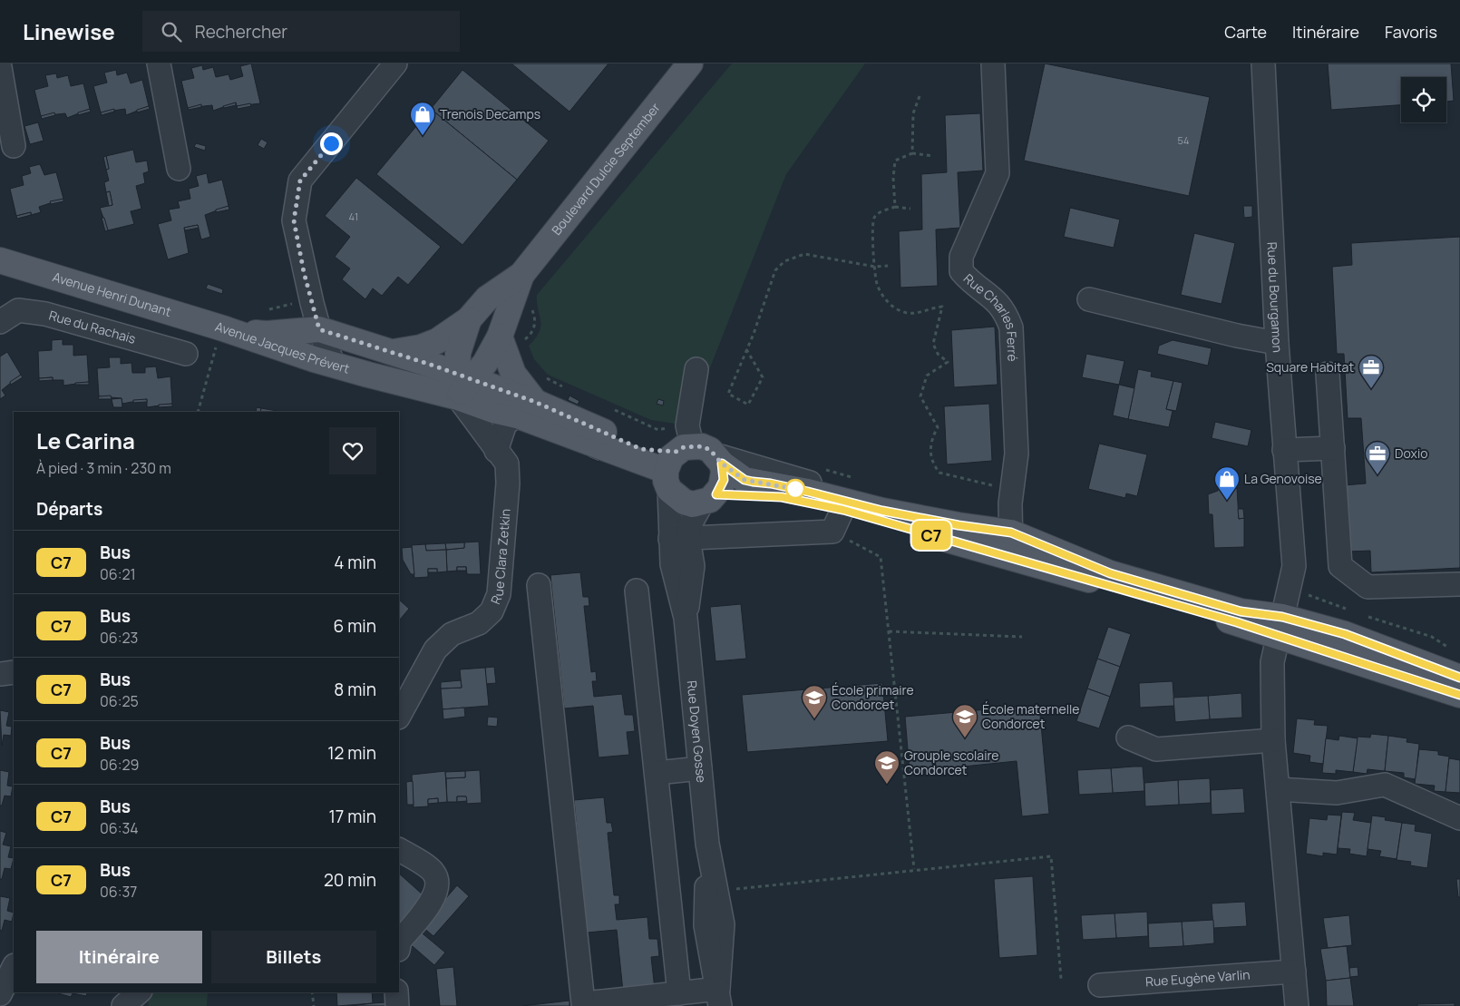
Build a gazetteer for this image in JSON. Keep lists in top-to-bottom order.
{
  "streets": {
    "main road": ["Boulevard Dulcie September", "Avenue Henri Dunant", "Avenue Jacques Prévert"],
    "street": [
      "Rue du Bourgamon",
      "Rue Charles Ferré",
      "Rue du Rachais",
      "Rue Clara Zetkin",
      "Rue Doyen Gosse",
      "Rue Eugène Varlin"
    ]
  },
  "crossings": [
    ["Boulevard Dulcie September", "Avenue Jacques Prévert"],
    ["Boulevard Dulcie September", "Rue Clara Zetkin"],
    ["Avenue Henri Dunant", "Avenue Jacques Prévert"],
    ["Avenue Jacques Prévert", "Rue Clara Zetkin"],
    ["Avenue Jacques Prévert", "Rue Doyen Gosse"]
  ],
  "places": {
    "shop": ["Trenois Decamps", "La Genovoise"],
    "office": ["Square Habitat", "Doxio"],
    "school or university": ["École primaire Condorcet", "École maternelle Condorcet", "Grouple scolaire Condorcet"]
  },
  "lines": ["bus line C7"],
  "house_numbers": ["54", "41"],
  "page": {
    "header": "Linewise",
    "search": "Rechercher",
    "nav": ["Carte", "Itinéraire", "Favoris"],
    "on_map": "C7",
    "heading": [
      ["Le Carina", "À pied · 3 min · 230 m"],
      "Départs"
    ],
    "list": [
      {
        "mark": "C7",
        "name": "Bus",
        "note": "06:21",
        "value": "4 min"
      },
      {
        "mark": "C7",
        "name": "Bus",
        "note": "06:23",
        "value": "6 min"
      },
      {
        "mark": "C7",
        "name": "Bus",
        "note": "06:25",
        "value": "8 min"
      },
      {
        "mark": "C7",
        "name": "Bus",
        "note": "06:29",
        "value": "12 min"
      },
      {
        "mark": "C7",
        "name": "Bus",
        "note": "06:34",
        "value": "17 min"
      },
      {
        "mark": "C7",
        "name": "Bus",
        "note": "06:37",
        "value": "20 min"
      }
    ],
    "buttons": ["Itinéraire", "Billets"]
  }
}
